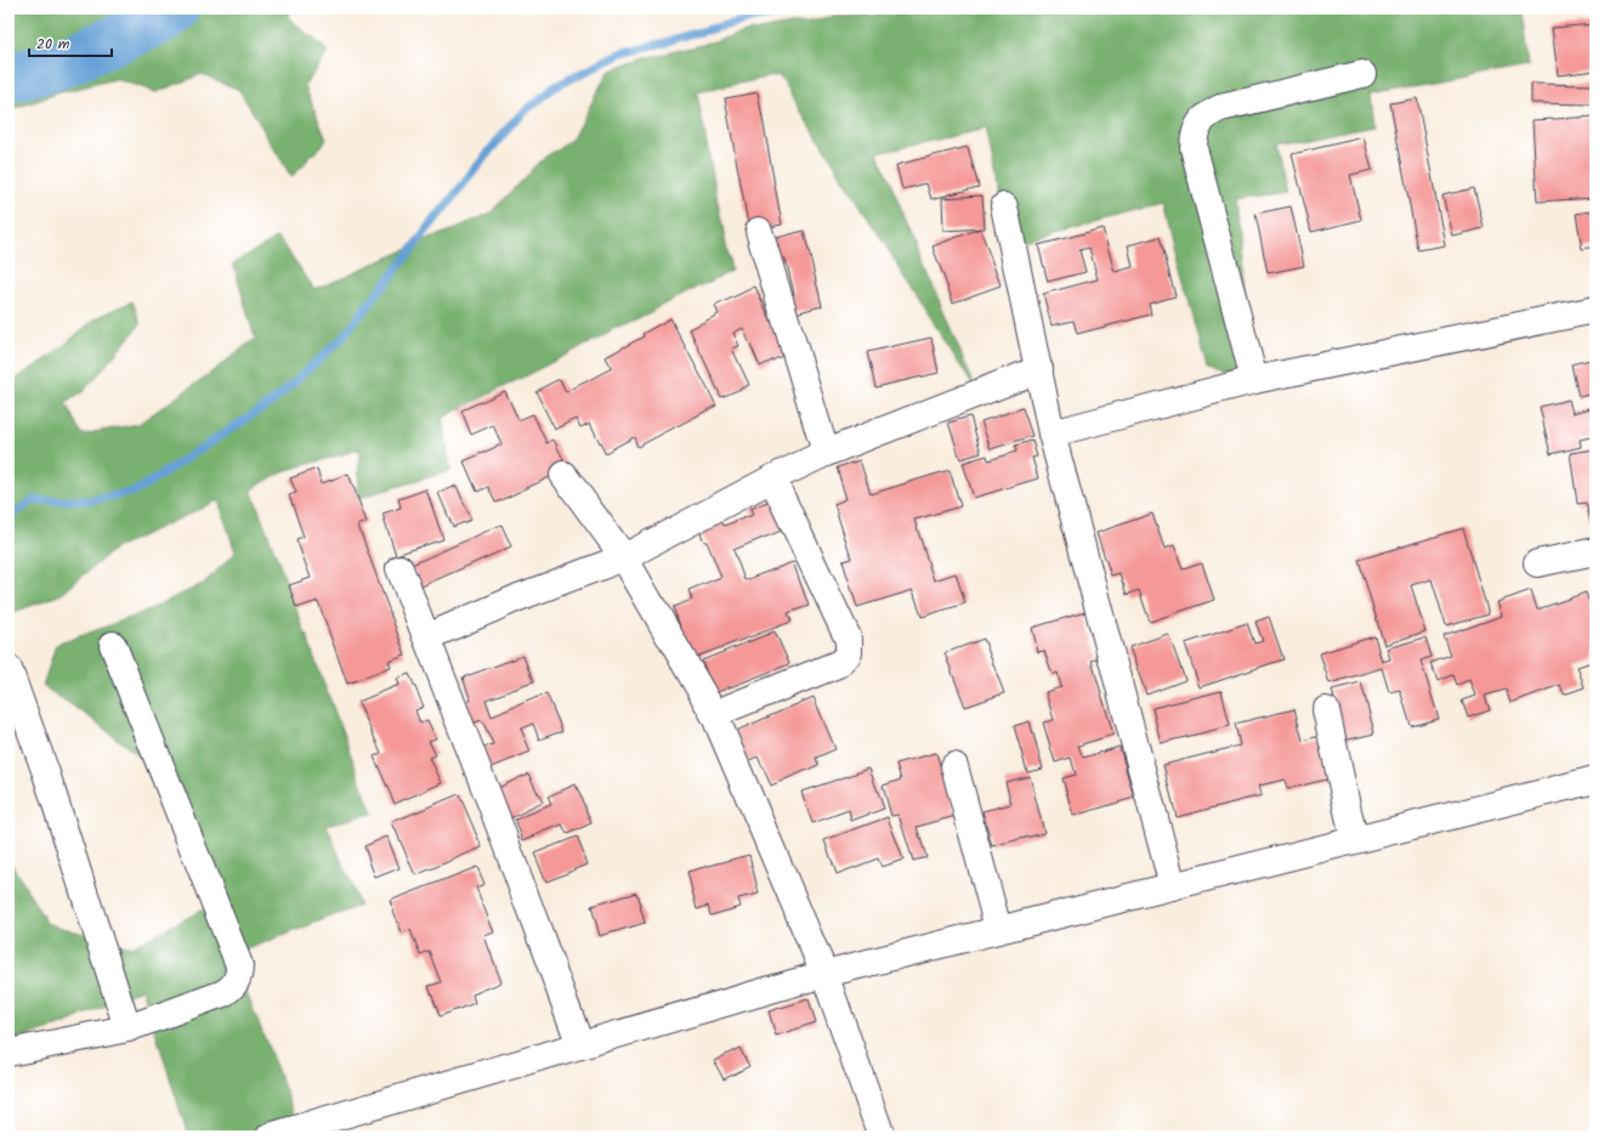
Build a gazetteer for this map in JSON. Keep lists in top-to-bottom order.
{
  "scale_bar": "20 m"
}
